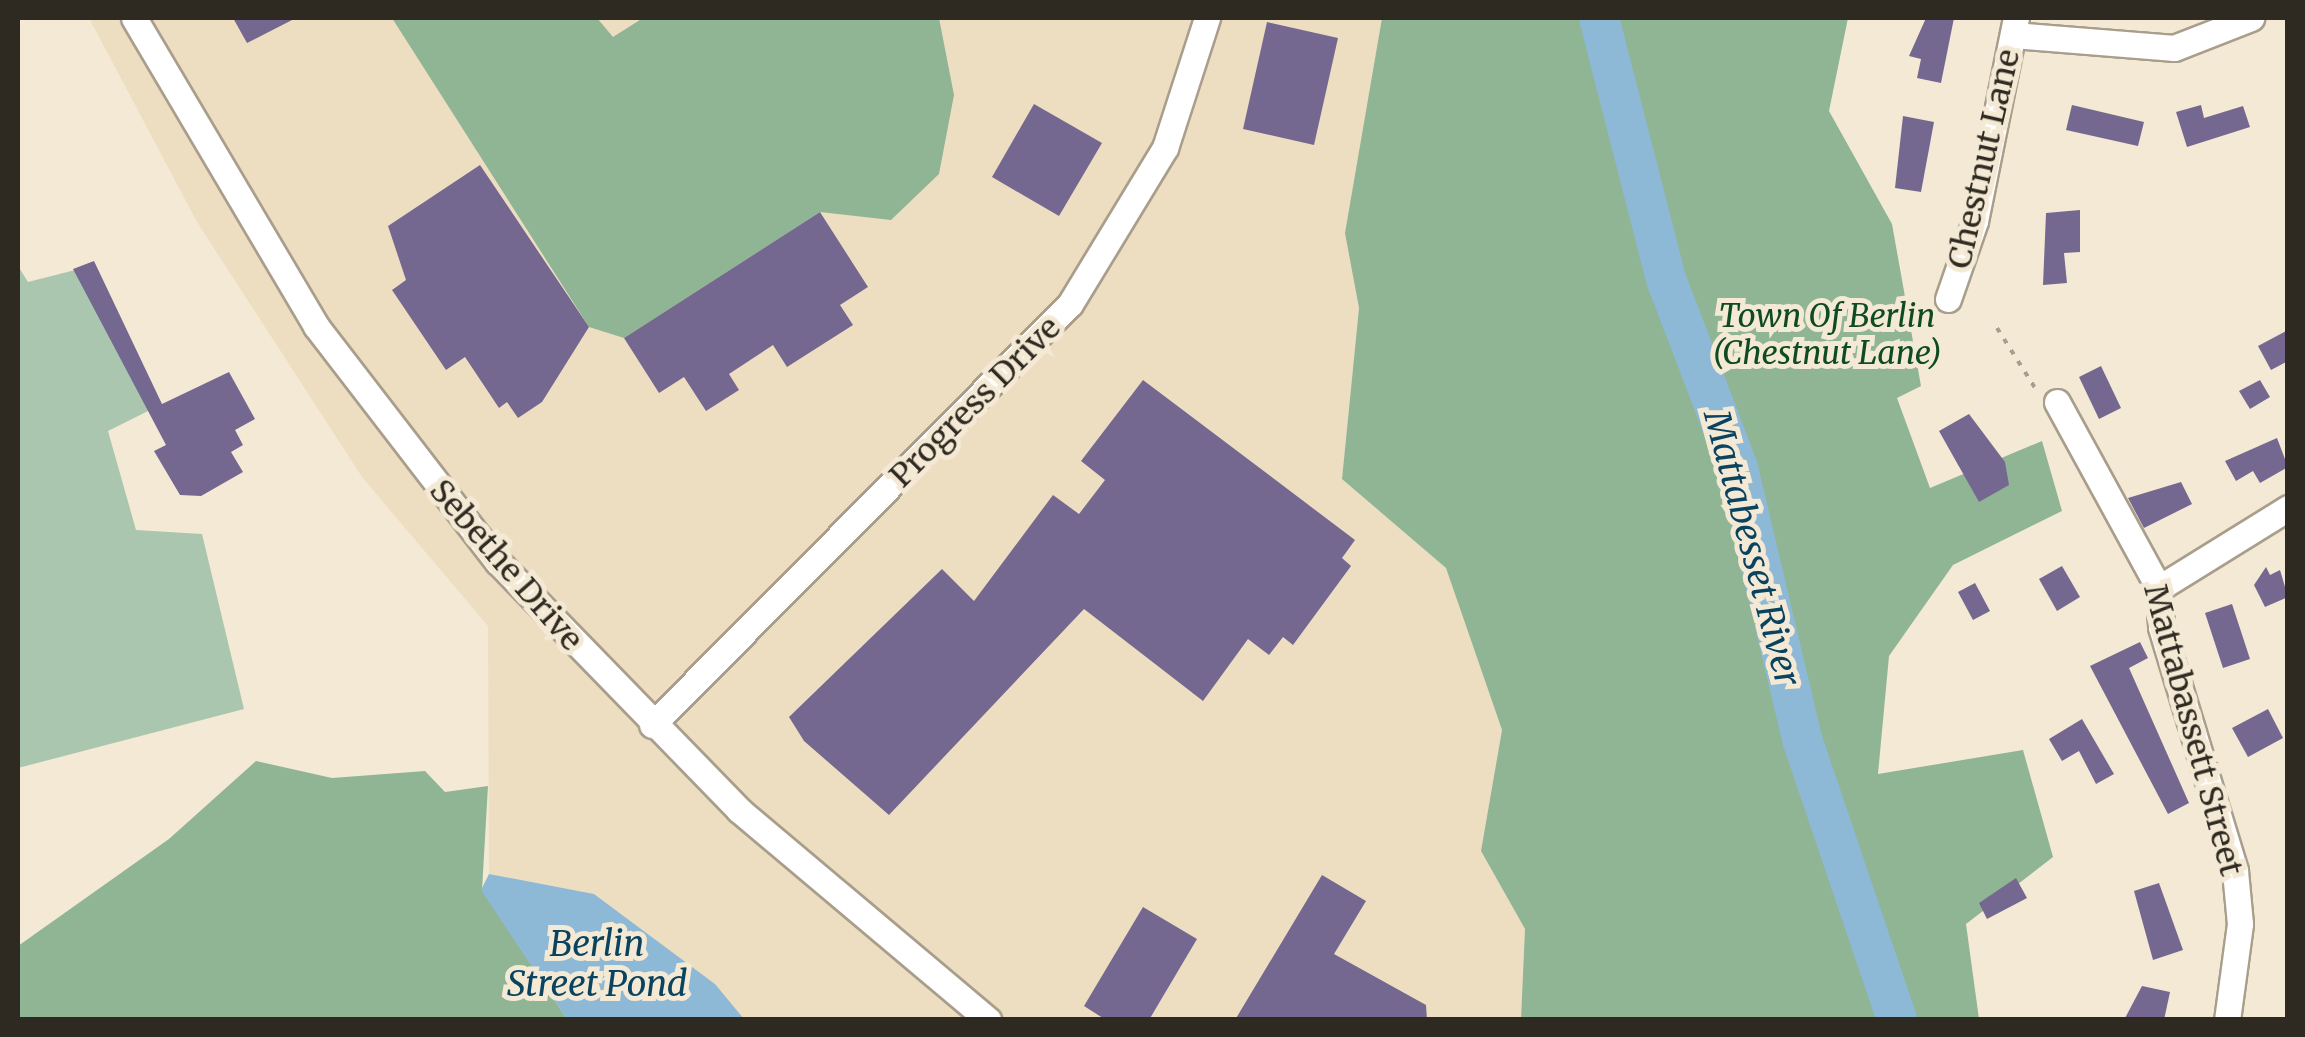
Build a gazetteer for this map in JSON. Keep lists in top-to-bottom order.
{
  "streets": {
    "street": [
      "Chestnut Lane",
      "Progress Drive",
      "Sebethe Drive",
      "Mattabassett Street"
    ]
  },
  "crossings": [
    ["Progress Drive", "Sebethe Drive"]
  ],
  "water": ["Mattabesset River", "Berlin Street Pond"],
  "parks": ["Town Of Berlin (Chestnut Lane)"]
}
